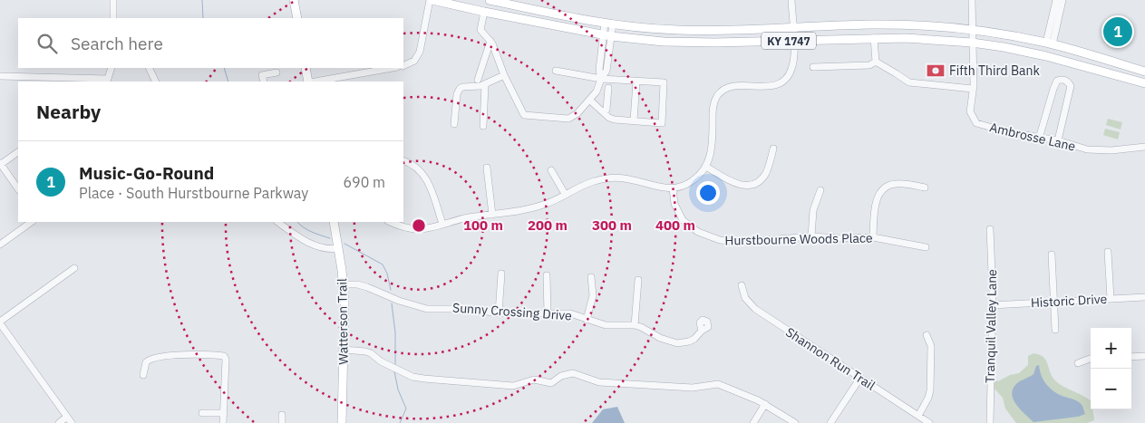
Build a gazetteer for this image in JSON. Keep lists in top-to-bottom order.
{
  "streets": {
    "main road": ["KY 1747", "Watterson Trail"],
    "street": [
      "Ambrosse Lane",
      "Hurstbourne Woods Place",
      "Historic Drive",
      "Sunny Crossing Drive",
      "Tranquil Valley Lane",
      "Shannon Run Trail"
    ]
  },
  "crossings": [
    ["KY 1747", "Ambrosse Lane"],
    ["Historic Drive", "Tranquil Valley Lane"],
    ["Sunny Crossing Drive", "Watterson Trail"]
  ],
  "places": {
    "bank": ["Fifth Third Bank"]
  },
  "page": {
    "pins": "1",
    "search": "Search here",
    "heading": "Nearby",
    "list": [
      {
        "mark": "1",
        "name": "Music-Go-Round",
        "note": "Place · South Hurstbourne Parkway",
        "value": "690 m"
      }
    ],
    "map_buttons": ["+", "−"]
  },
  "rings": [
    "100 m",
    "200 m",
    "300 m",
    "400 m"
  ]
}
